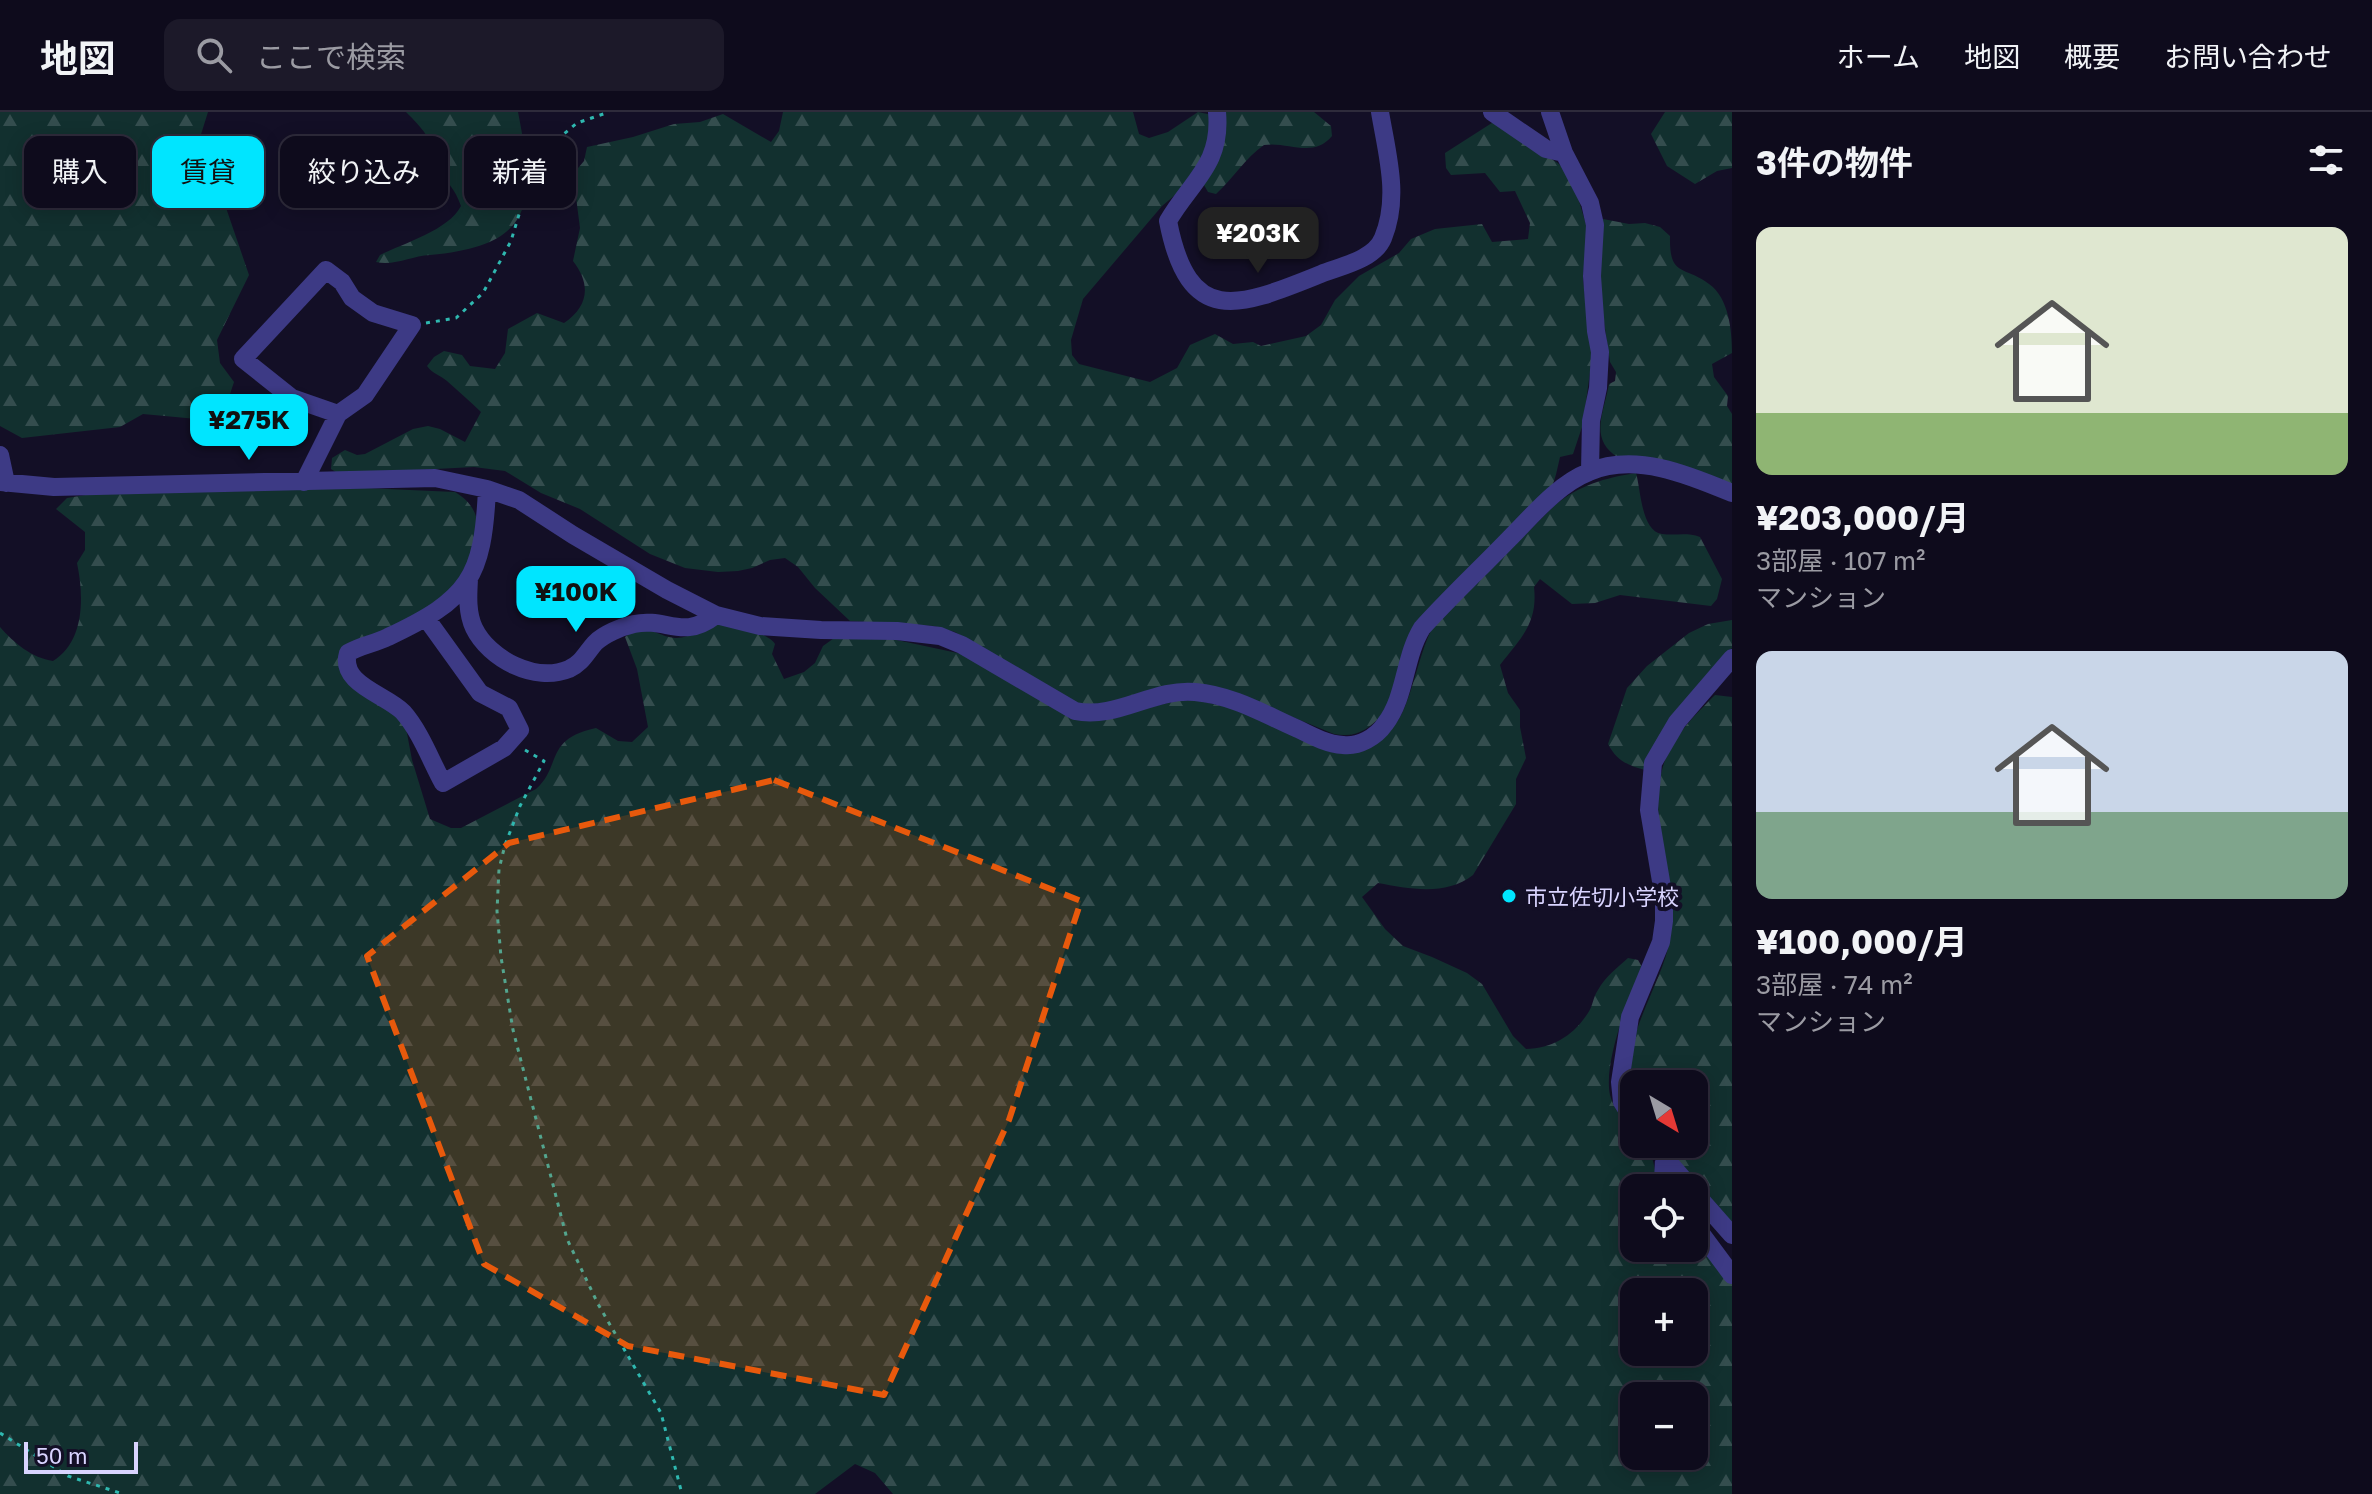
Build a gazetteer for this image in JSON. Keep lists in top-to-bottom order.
{
  "places": ["市立佐切小学校"],
  "scale_bar": "50 m",
  "north": "bottom right",
  "page": {
    "header": "地図",
    "search": "ここで検索",
    "nav": [
      "ホーム",
      "地図",
      "概要",
      "お問い合わせ"
    ],
    "heading": "3件の物件",
    "chip": [
      "購入",
      "賃貸",
      "絞り込み",
      "新着"
    ],
    "price": ["¥203K", "¥275K", "¥100K"],
    "list": [
      {
        "name": "¥203,000/月",
        "note": "3部屋 · 107 m² · マンション"
      },
      {
        "name": "¥100,000/月",
        "note": "3部屋 · 74 m² · マンション"
      }
    ],
    "map_buttons": ["+", "−"],
    "scale": "50 m"
  }
}
